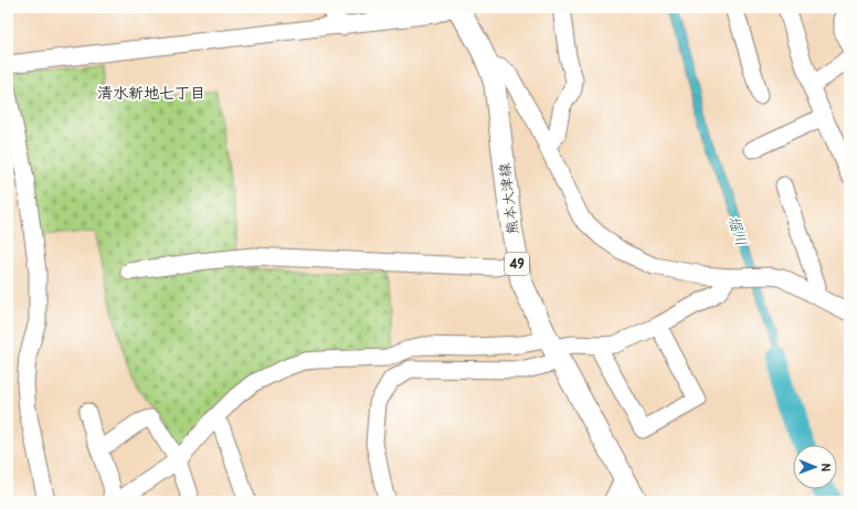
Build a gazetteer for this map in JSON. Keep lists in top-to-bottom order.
{
  "streets": {
    "main road": ["熊本大津線", "49"]
  },
  "districts": ["清水新地七丁目"],
  "water": ["堀川"],
  "north": "right"
}
